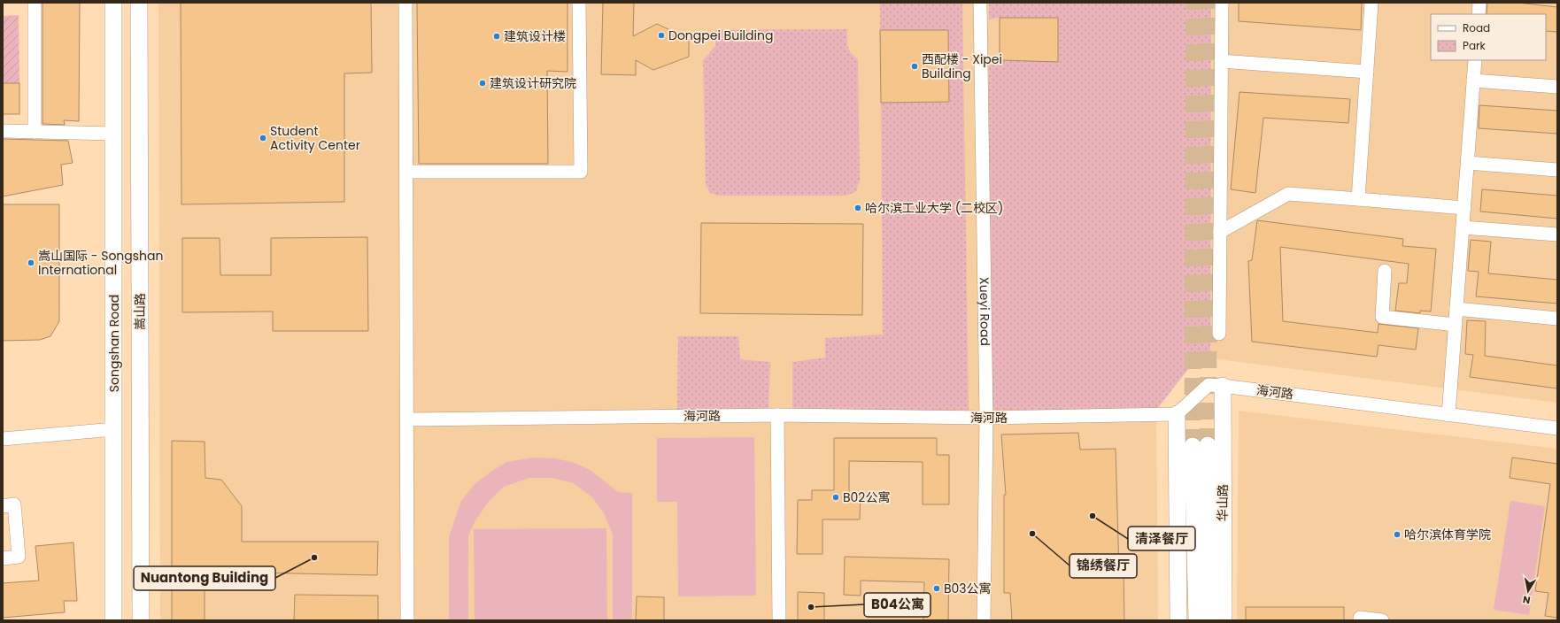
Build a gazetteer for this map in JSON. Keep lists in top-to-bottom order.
{
  "streets": {
    "main road": ["嵩山路", "Songshan Road", "华山路"],
    "street": ["Xueyi Road", "海河路"]
  },
  "crossings": [
    ["Xueyi Road", "海河路"],
    ["海河路", "华山路"]
  ],
  "places": [
    "Dongpei Building",
    "建筑设计楼",
    "西配楼 - Xipei Building",
    "建筑设计研究院",
    "Student Activity Center",
    "哈尔滨工业大学 (二校区)",
    "嵩山国际 - Songshan International",
    "B02公寓",
    "清泽餐厅",
    "锦绣餐厅",
    "哈尔滨体育学院",
    "Nuantong Building",
    "B03公寓",
    "B04公寓"
  ],
  "legend": ["Road", "Park"],
  "north": "bottom"
}
